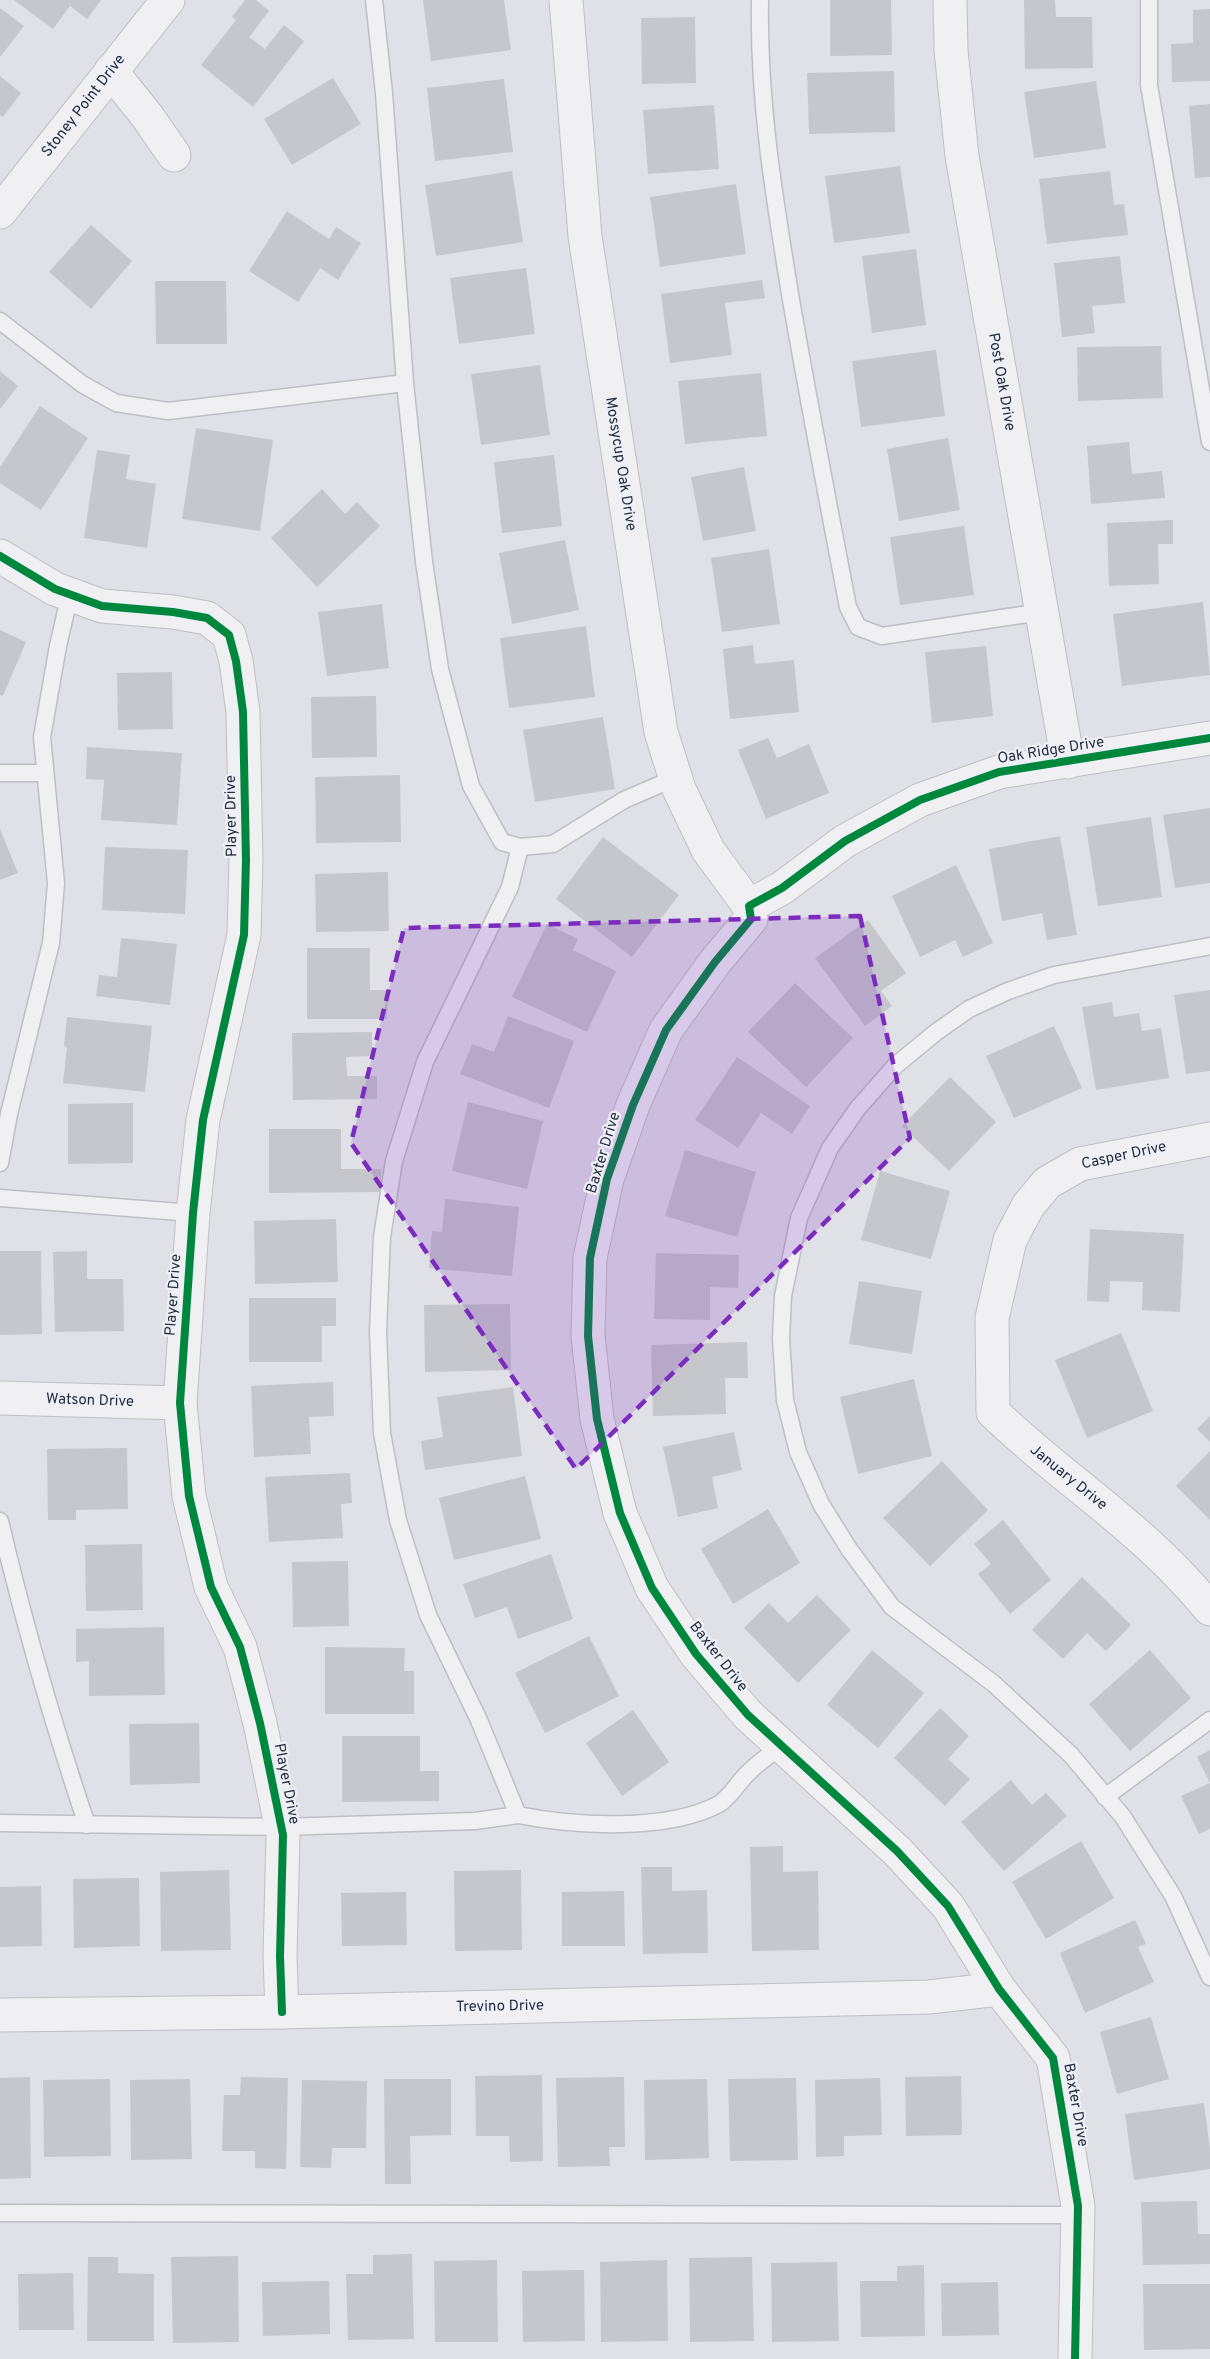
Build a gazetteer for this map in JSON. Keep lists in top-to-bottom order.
{
  "streets": {
    "street": [
      "Stoney Point Drive",
      "Post Oak Drive",
      "Mossycup Oak Drive",
      "Oak Ridge Drive",
      "Player Drive",
      "Baxter Drive",
      "Casper Drive",
      "Watson Drive",
      "January Drive",
      "Trevino Drive"
    ]
  },
  "crossings": [
    ["Post Oak Drive", "Oak Ridge Drive"],
    ["Mossycup Oak Drive", "Oak Ridge Drive"],
    ["Mossycup Oak Drive", "Baxter Drive"],
    ["Oak Ridge Drive", "Baxter Drive"],
    ["Player Drive", "Watson Drive"],
    ["Player Drive", "Trevino Drive"],
    ["Baxter Drive", "Trevino Drive"],
    ["Casper Drive", "January Drive"]
  ]
}
